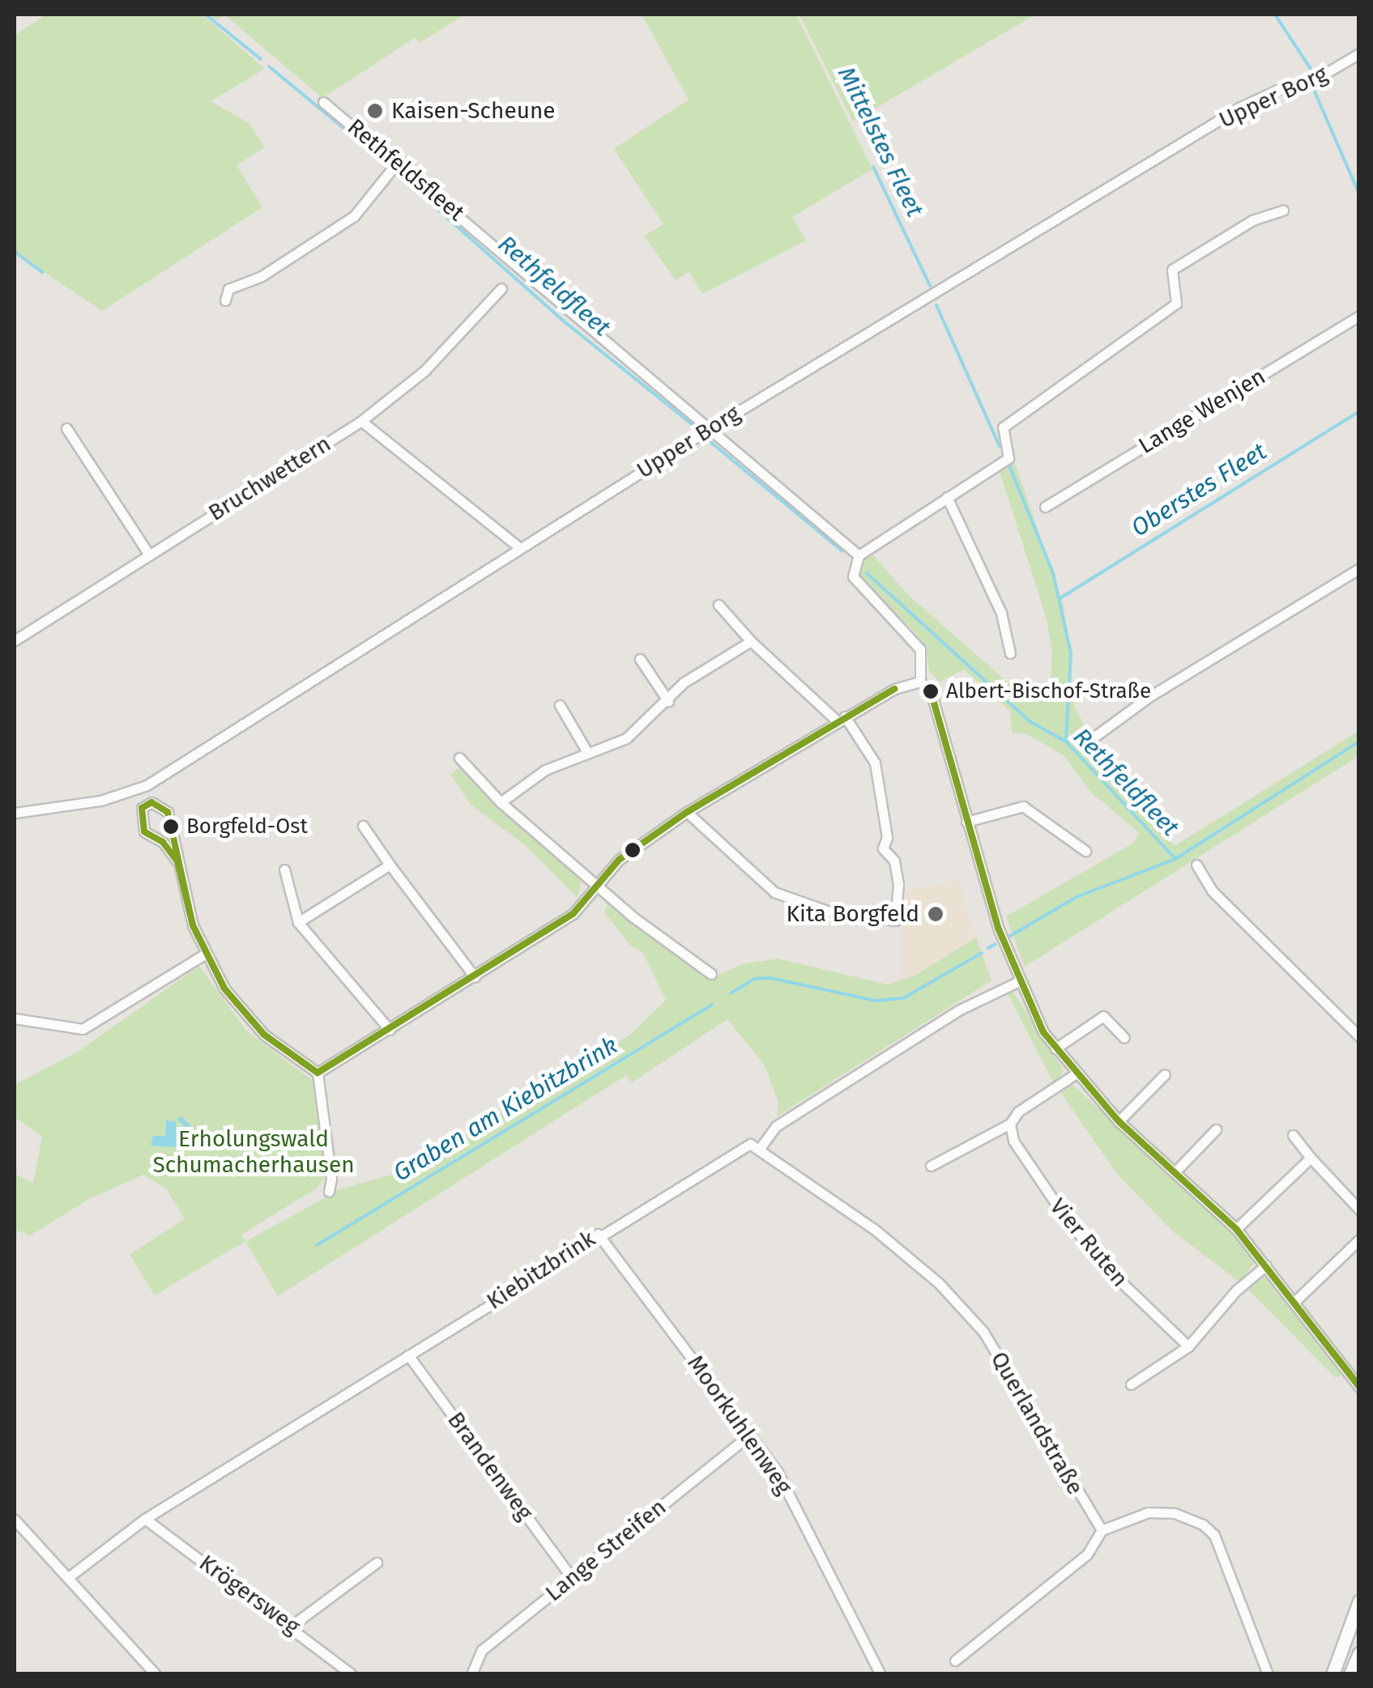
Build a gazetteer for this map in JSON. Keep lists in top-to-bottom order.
{
  "streets": {
    "street": [
      "Upper Borg",
      "Rethfeldsfleet",
      "Lange Wenjen",
      "Bruchwettern",
      "Vier Ruten",
      "Kiebitzbrink",
      "Querlandstraße",
      "Moorkuhlenweg",
      "Brandenweg",
      "Lange Streifen",
      "Krögersweg"
    ]
  },
  "crossings": [
    ["Upper Borg", "Rethfeldsfleet"],
    ["Kiebitzbrink", "Querlandstraße"],
    ["Kiebitzbrink", "Moorkuhlenweg"],
    ["Kiebitzbrink", "Brandenweg"],
    ["Kiebitzbrink", "Krögersweg"],
    ["Moorkuhlenweg", "Lange Streifen"],
    ["Brandenweg", "Lange Streifen"]
  ],
  "water": [
    "Mittelstes Fleet",
    "Rethfeldfleet",
    "Oberstes Fleet",
    "Graben am Kiebitzbrink"
  ],
  "parks": ["Erholungswald Schumacherhausen"],
  "places": [
    "Kaisen-Scheune",
    "Albert-Bischof-Straße",
    "Borgfeld-Ost",
    "Kita Borgfeld"
  ]
}
